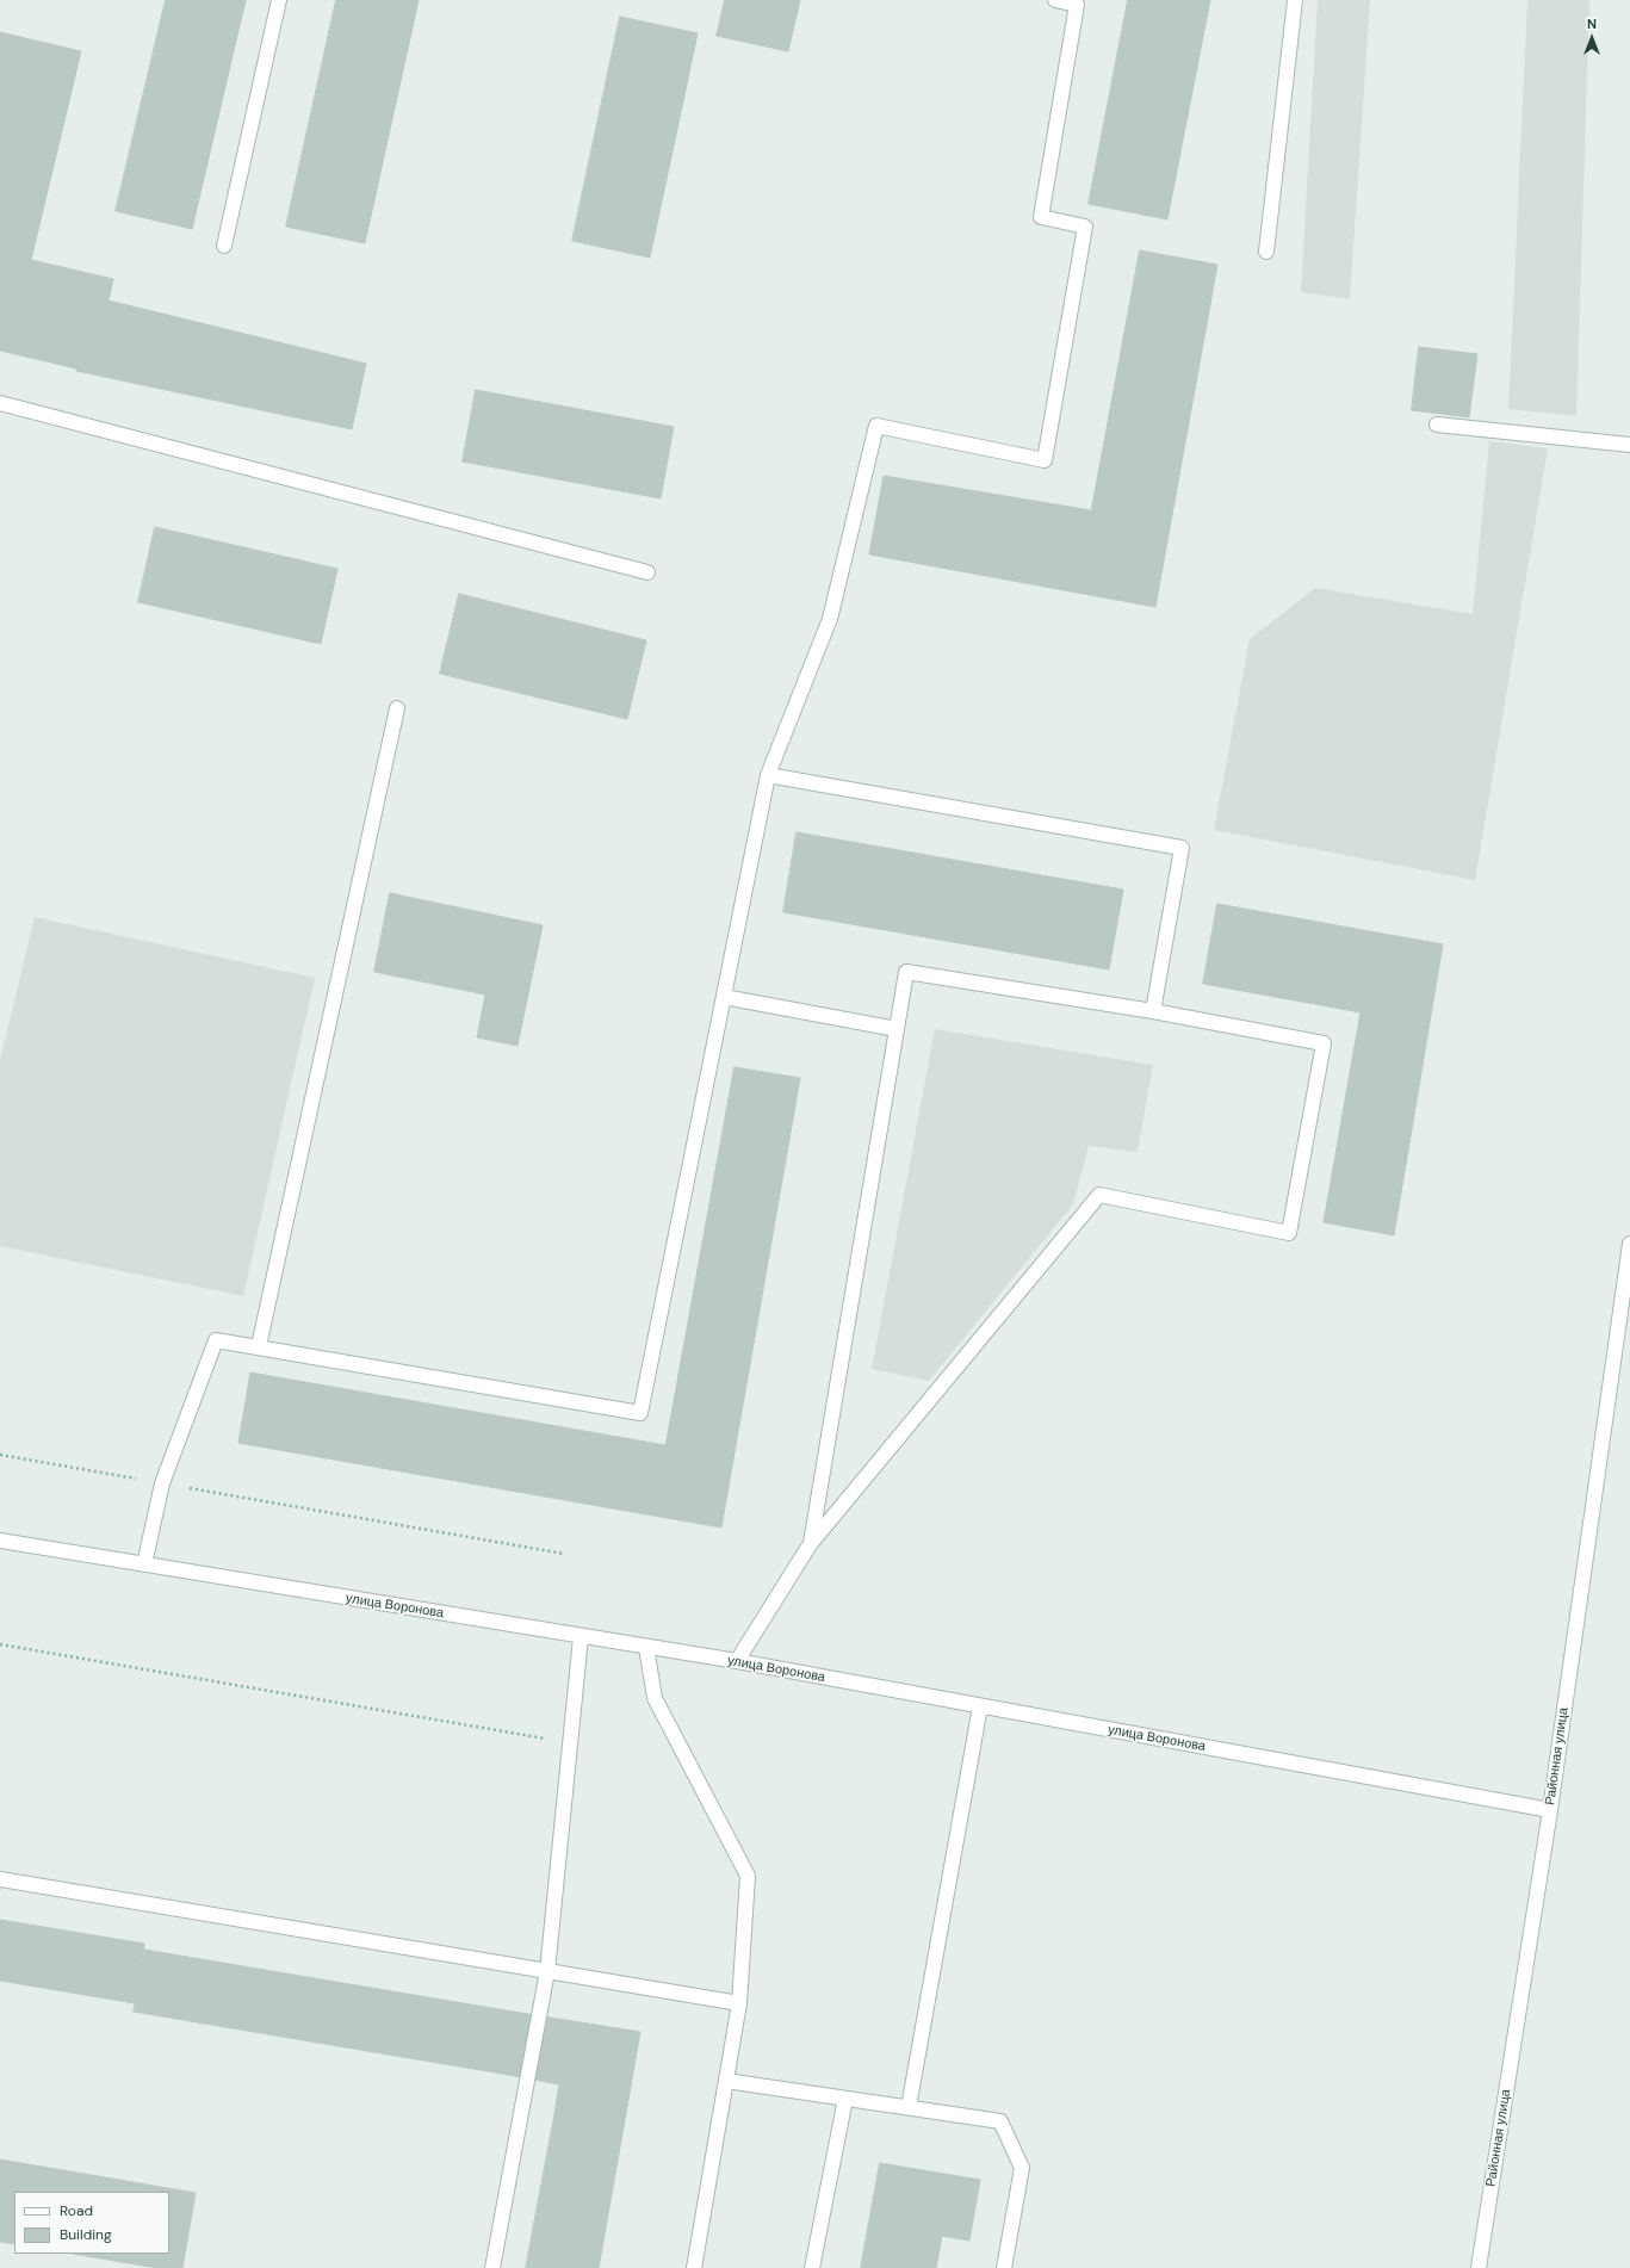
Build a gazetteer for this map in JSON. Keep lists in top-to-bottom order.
{
  "streets": {
    "street": ["улица Воронова", "Районная улица"]
  },
  "crossings": [
    ["улица Воронова", "Районная улица"]
  ],
  "legend": ["Road", "Building"],
  "north": "top"
}
